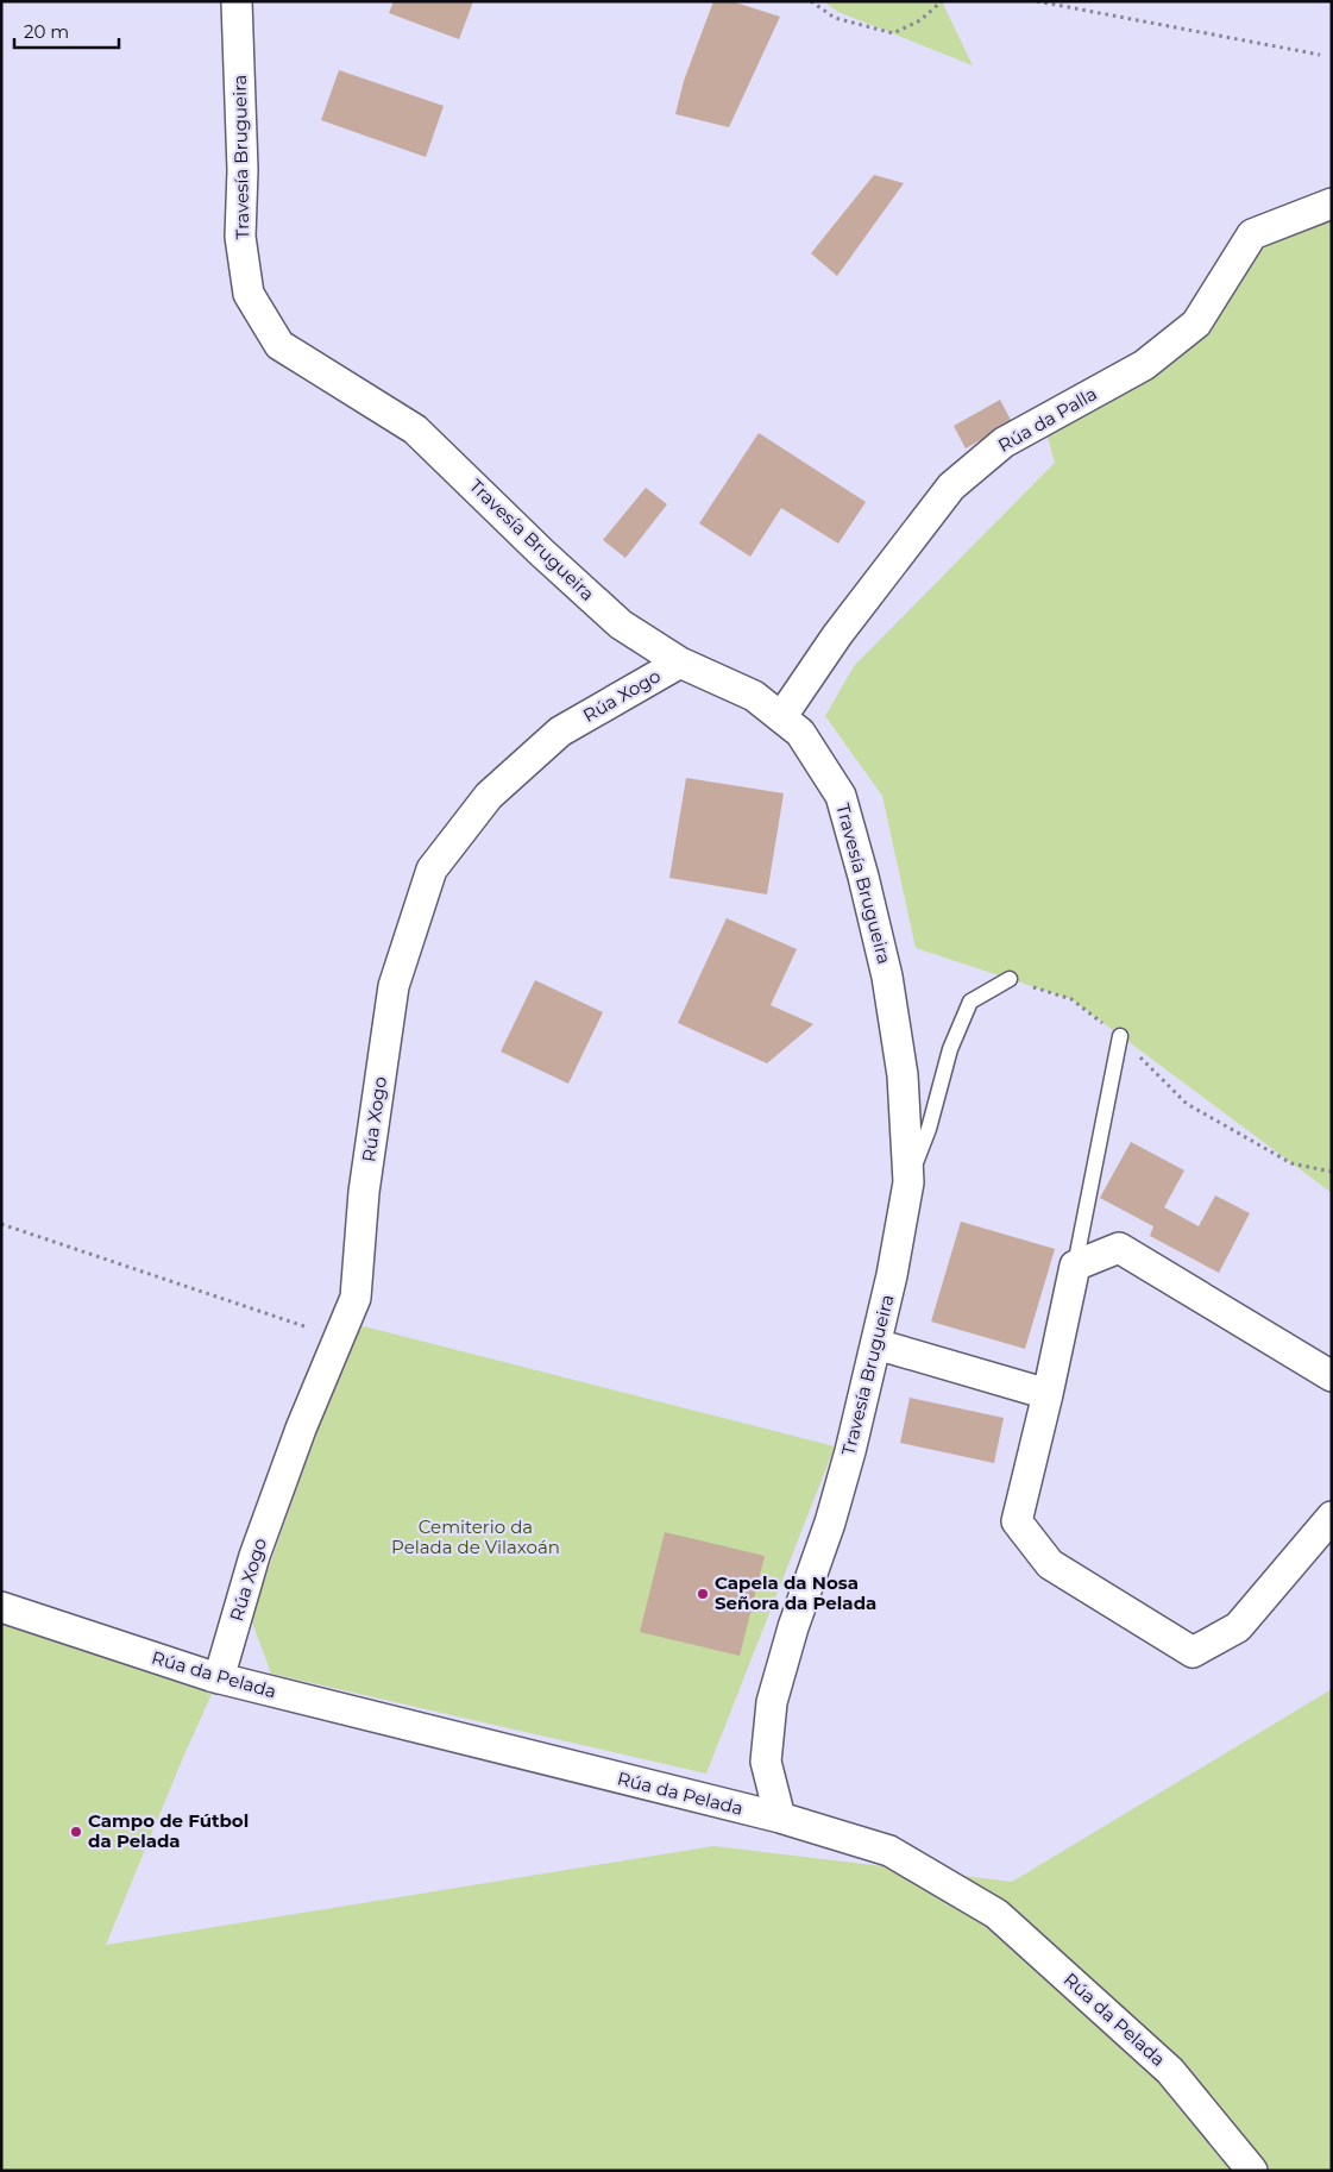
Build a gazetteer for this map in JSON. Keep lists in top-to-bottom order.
{
  "streets": {
    "street": [
      "Travesía Brugueira",
      "Rúa da Palla",
      "Rúa Xogo",
      "Rúa da Pelada"
    ]
  },
  "crossings": [
    ["Travesía Brugueira", "Rúa da Palla"],
    ["Travesía Brugueira", "Rúa Xogo"],
    ["Travesía Brugueira", "Rúa da Pelada"],
    ["Rúa Xogo", "Rúa da Pelada"]
  ],
  "parks": ["Cemiterio da Pelada de Vilaxoán"],
  "places": ["Capela da Nosa Señora da Pelada", "Campo de Fútbol da Pelada"],
  "scale_bar": "20 m"
}
